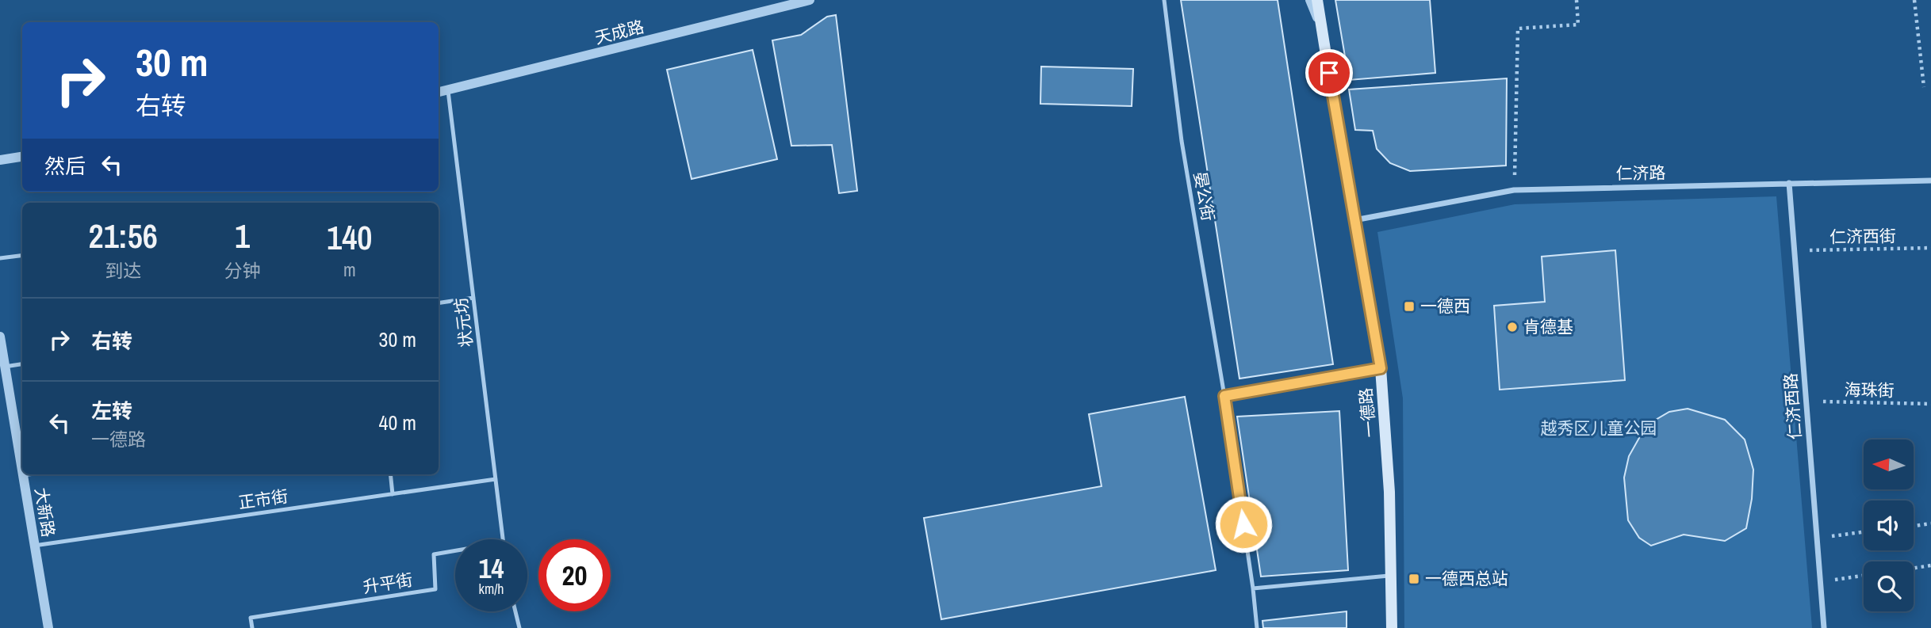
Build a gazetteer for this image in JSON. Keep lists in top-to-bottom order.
{
  "streets": {
    "main road": ["一德路"],
    "street": [
      "天成路",
      "仁济路",
      "仁济西路",
      "大新路"
    ],
    "lane": [
      "晏公街",
      "状元坊",
      "正市街",
      "升平街"
    ],
    "path": ["仁济西街", "海珠街"]
  },
  "crossings": [
    ["天成路", "状元坊"],
    ["仁济路", "仁济西路"],
    ["仁济路", "一德路"],
    ["仁济西街", "仁济西路"],
    ["状元坊", "正市街"],
    ["海珠街", "仁济西路"],
    ["正市街", "大新路"]
  ],
  "parks": ["越秀区儿童公园"],
  "places": {
    "transit": ["一德西", "一德西总站"],
    "other": ["肯德基"]
  },
  "north": "left",
  "page": {
    "turn": ["30 m", "右转"],
    "then": "然后",
    "eta": [
      "21:56",
      "到达",
      "1",
      "分钟",
      "140",
      "m"
    ],
    "list": [
      {
        "name": "右转",
        "value": "30 m"
      },
      {
        "name": "左转",
        "note": "一德路",
        "value": "40 m"
      }
    ],
    "speed": "14 km/h",
    "limit": "20"
  }
}
